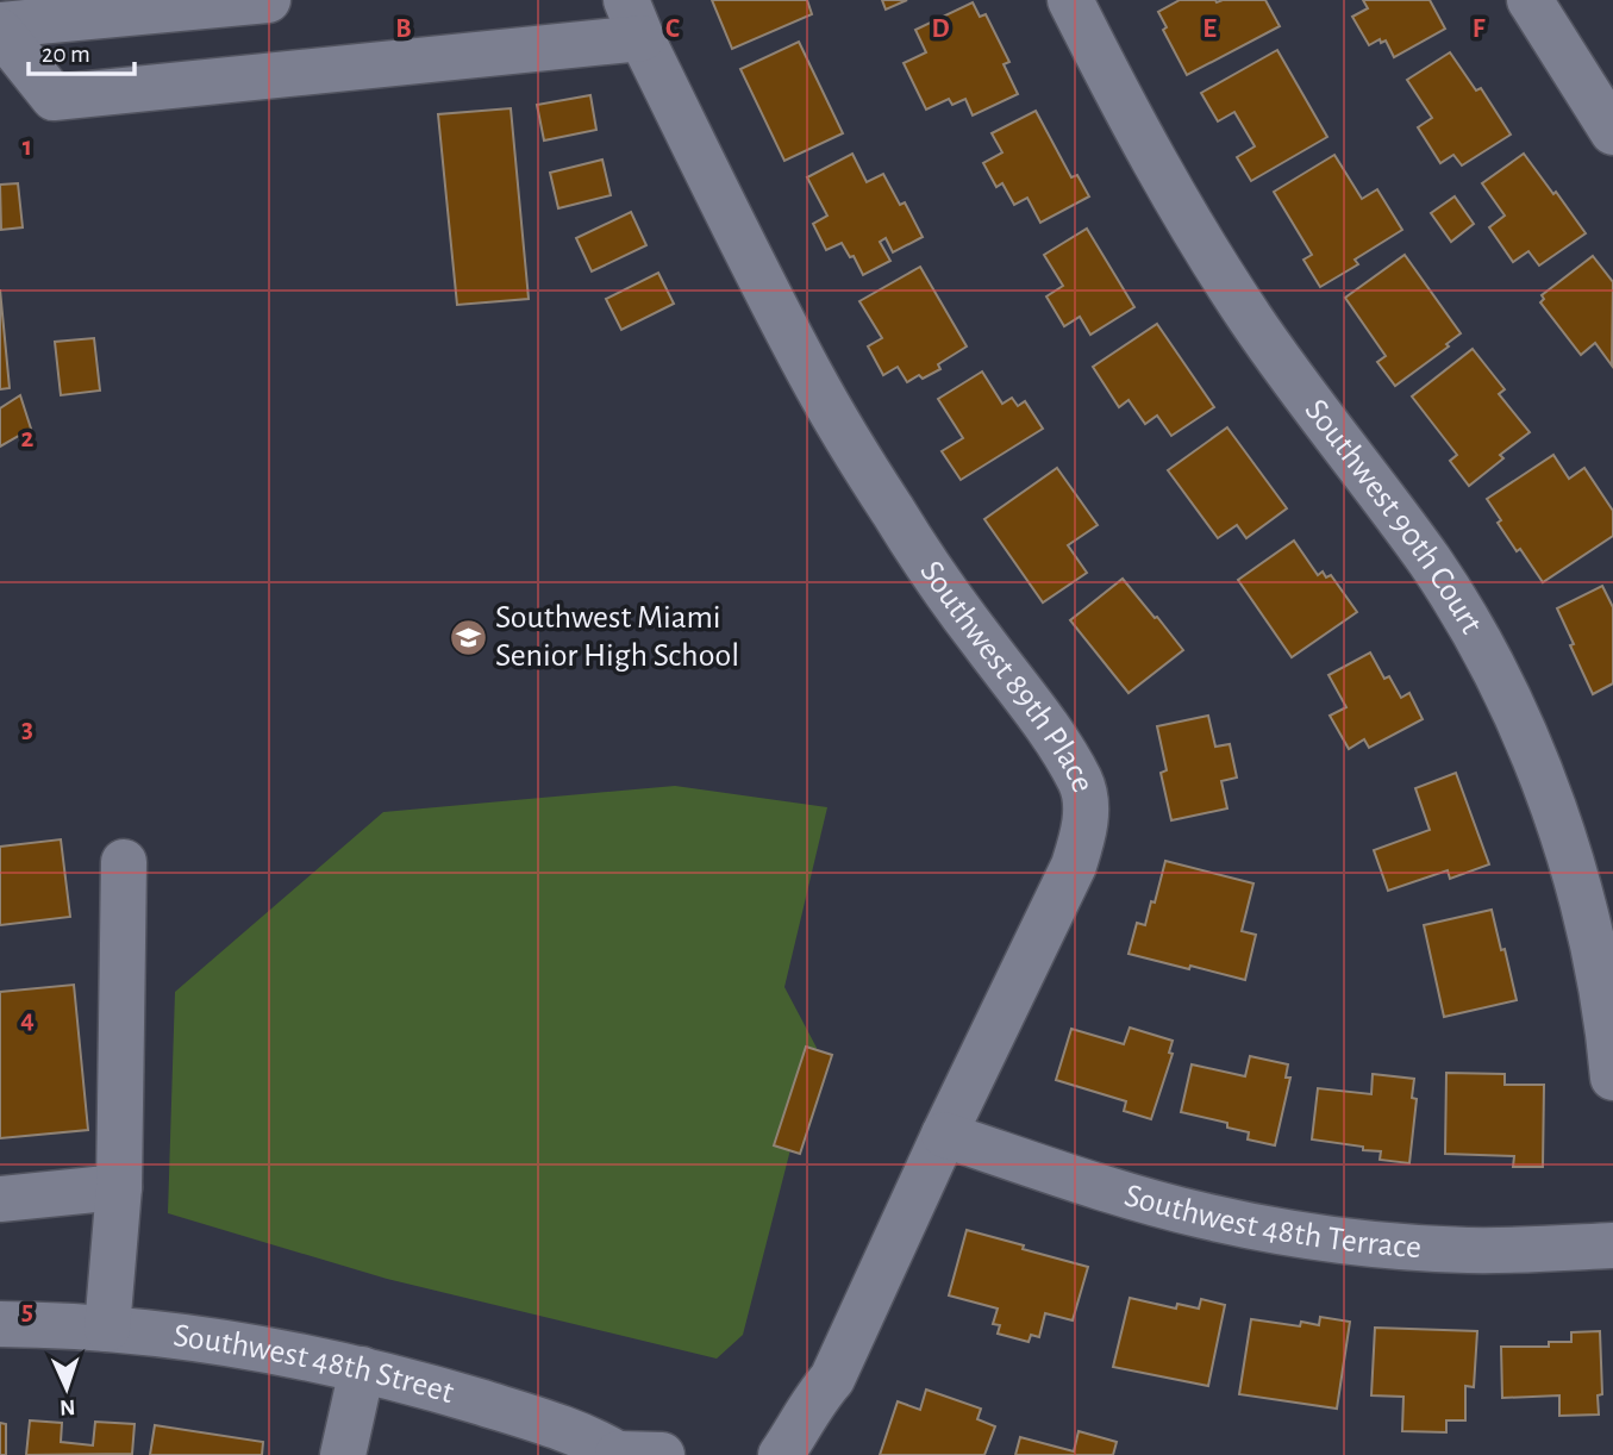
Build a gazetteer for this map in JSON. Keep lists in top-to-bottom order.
{
  "streets": {
    "street": [
      "Southwest 90th Court",
      "Southwest 89th Place",
      "Southwest 48th Terrace",
      "Southwest 48th Street"
    ]
  },
  "crossings": [
    ["Southwest 89th Place", "Southwest 48th Terrace"]
  ],
  "places": {
    "school or university": ["Southwest Miami Senior High School"]
  },
  "scale_bar": "20 m",
  "north": "bottom",
  "grid": {
    "columns": [
      "B",
      "C",
      "D",
      "E",
      "F"
    ],
    "rows": [
      "1",
      "2",
      "3",
      "4",
      "5"
    ]
  }
}
